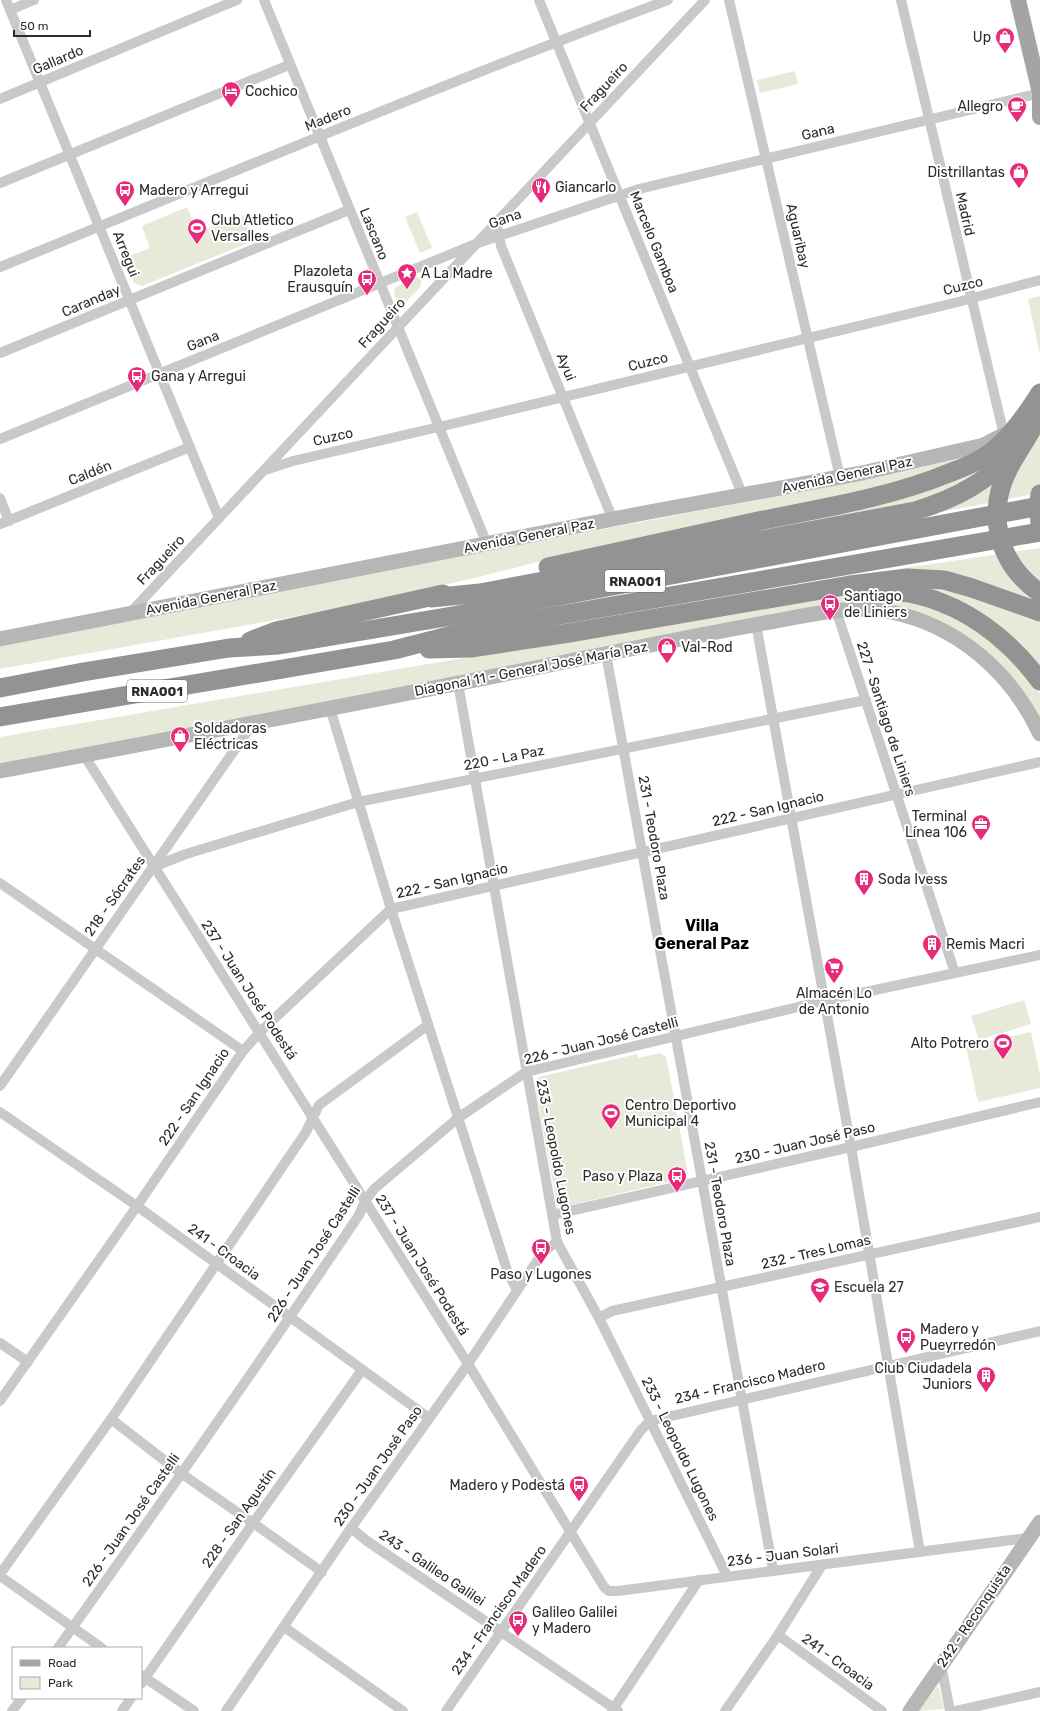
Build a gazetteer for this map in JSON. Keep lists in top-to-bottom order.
{
  "streets": {
    "highway": ["RNA001"],
    "street": [
      "Gallardo",
      "Fragueiro",
      "Madero",
      "Gana",
      "Madrid",
      "Lascano",
      "Aguaribay",
      "Marcelo Gamboa",
      "Arregui",
      "Cuzco",
      "Caranday",
      "Ayui",
      "Caldén",
      "Avenida General Paz",
      "Diagonal 11 - General José María Paz",
      "227 - Santiago de Liniers",
      "220 - La Paz",
      "222 - San Ignacio",
      "231 - Teodoro Plaza",
      "218 - Sócrates",
      "237 - Juan José Podestá",
      "226 - Juan José Castelli",
      "230 - Juan José Paso",
      "233 - Leopoldo Lugones",
      "241 - Croacia",
      "232 - Tres Lomas",
      "234 - Francisco Madero",
      "228 - San Agustín",
      "236 - Juan Solari",
      "243 - Galileo Galilei",
      "242 - Reconquista"
    ]
  },
  "crossings": [
    ["Gallardo", "Arregui"],
    ["Fragueiro", "Gana"],
    ["Fragueiro", "Lascano"],
    ["Fragueiro", "Marcelo Gamboa"],
    ["Fragueiro", "Arregui"],
    ["Fragueiro", "Cuzco"],
    ["Fragueiro", "Ayui"],
    ["Fragueiro", "Avenida General Paz"],
    ["Madero", "Lascano"],
    ["Madero", "Marcelo Gamboa"],
    ["Madero", "Arregui"],
    ["Gana", "Madrid"],
    ["Gana", "Lascano"],
    ["Gana", "Aguaribay"],
    ["Gana", "Marcelo Gamboa"],
    ["Gana", "Arregui"],
    ["Gana", "Ayui"],
    ["Madrid", "Cuzco"],
    ["Madrid", "Avenida General Paz"],
    ["Lascano", "Cuzco"],
    ["Lascano", "Caranday"],
    ["Lascano", "Avenida General Paz"],
    ["Aguaribay", "Cuzco"],
    ["Aguaribay", "Avenida General Paz"],
    ["Marcelo Gamboa", "Cuzco"],
    ["Marcelo Gamboa", "Avenida General Paz"],
    ["Arregui", "Caranday"],
    ["Arregui", "Caldén"],
    ["Cuzco", "Ayui"],
    ["Ayui", "Avenida General Paz"],
    ["Diagonal 11 - General José María Paz", "227 - Santiago de Liniers"],
    ["Diagonal 11 - General José María Paz", "231 - Teodoro Plaza"],
    ["Diagonal 11 - General José María Paz", "218 - Sócrates"],
    ["Diagonal 11 - General José María Paz", "237 - Juan José Podestá"],
    ["Diagonal 11 - General José María Paz", "233 - Leopoldo Lugones"],
    ["227 - Santiago de Liniers", "220 - La Paz"],
    ["227 - Santiago de Liniers", "222 - San Ignacio"],
    ["227 - Santiago de Liniers", "226 - Juan José Castelli"],
    ["220 - La Paz", "231 - Teodoro Plaza"],
    ["220 - La Paz", "218 - Sócrates"],
    ["220 - La Paz", "237 - Juan José Podestá"],
    ["220 - La Paz", "233 - Leopoldo Lugones"],
    ["222 - San Ignacio", "231 - Teodoro Plaza"],
    ["222 - San Ignacio", "237 - Juan José Podestá"],
    ["222 - San Ignacio", "233 - Leopoldo Lugones"],
    ["222 - San Ignacio", "241 - Croacia"],
    ["231 - Teodoro Plaza", "226 - Juan José Castelli"],
    ["231 - Teodoro Plaza", "230 - Juan José Paso"],
    ["231 - Teodoro Plaza", "232 - Tres Lomas"],
    ["231 - Teodoro Plaza", "234 - Francisco Madero"],
    ["231 - Teodoro Plaza", "236 - Juan Solari"],
    ["218 - Sócrates", "237 - Juan José Podestá"],
    ["237 - Juan José Podestá", "226 - Juan José Castelli"],
    ["237 - Juan José Podestá", "230 - Juan José Paso"],
    ["237 - Juan José Podestá", "234 - Francisco Madero"],
    ["237 - Juan José Podestá", "236 - Juan Solari"],
    ["226 - Juan José Castelli", "233 - Leopoldo Lugones"],
    ["226 - Juan José Castelli", "241 - Croacia"],
    ["230 - Juan José Paso", "233 - Leopoldo Lugones"],
    ["230 - Juan José Paso", "241 - Croacia"],
    ["230 - Juan José Paso", "243 - Galileo Galilei"],
    ["233 - Leopoldo Lugones", "232 - Tres Lomas"],
    ["233 - Leopoldo Lugones", "234 - Francisco Madero"],
    ["233 - Leopoldo Lugones", "236 - Juan Solari"],
    ["241 - Croacia", "228 - San Agustín"],
    ["234 - Francisco Madero", "243 - Galileo Galilei"],
    ["236 - Juan Solari", "242 - Reconquista"]
  ],
  "districts": ["Villa General Paz"],
  "places": {
    "shop": [
      "Up",
      "Distrillantas",
      "Val-Rod",
      "Soldadoras Eléctricas"
    ],
    "hotel": ["Cochico"],
    "cafe": ["Allegro"],
    "restaurant": ["Giancarlo"],
    "bus stop": [
      "Madero y Arregui",
      "Plazoleta Erausquín",
      "Gana y Arregui",
      "Santiago de Liniers",
      "Paso y Plaza",
      "Paso y Lugones",
      "Madero y Pueyrredón",
      "Madero y Podestá",
      "Galileo Galilei y Madero"
    ],
    "sports": ["Club Atletico Versalles", "Alto Potrero", "Centro Deportivo Municipal 4"],
    "place": ["A La Madre"],
    "office": ["Terminal Línea 106"],
    "building": ["Soda Ivess", "Remis Macri", "Club Ciudadela Juniors"],
    "supermarket": ["Almacén Lo de Antonio"],
    "school or university": ["Escuela 27"]
  },
  "legend": ["Road", "Park"],
  "scale_bar": "50 m"
}
